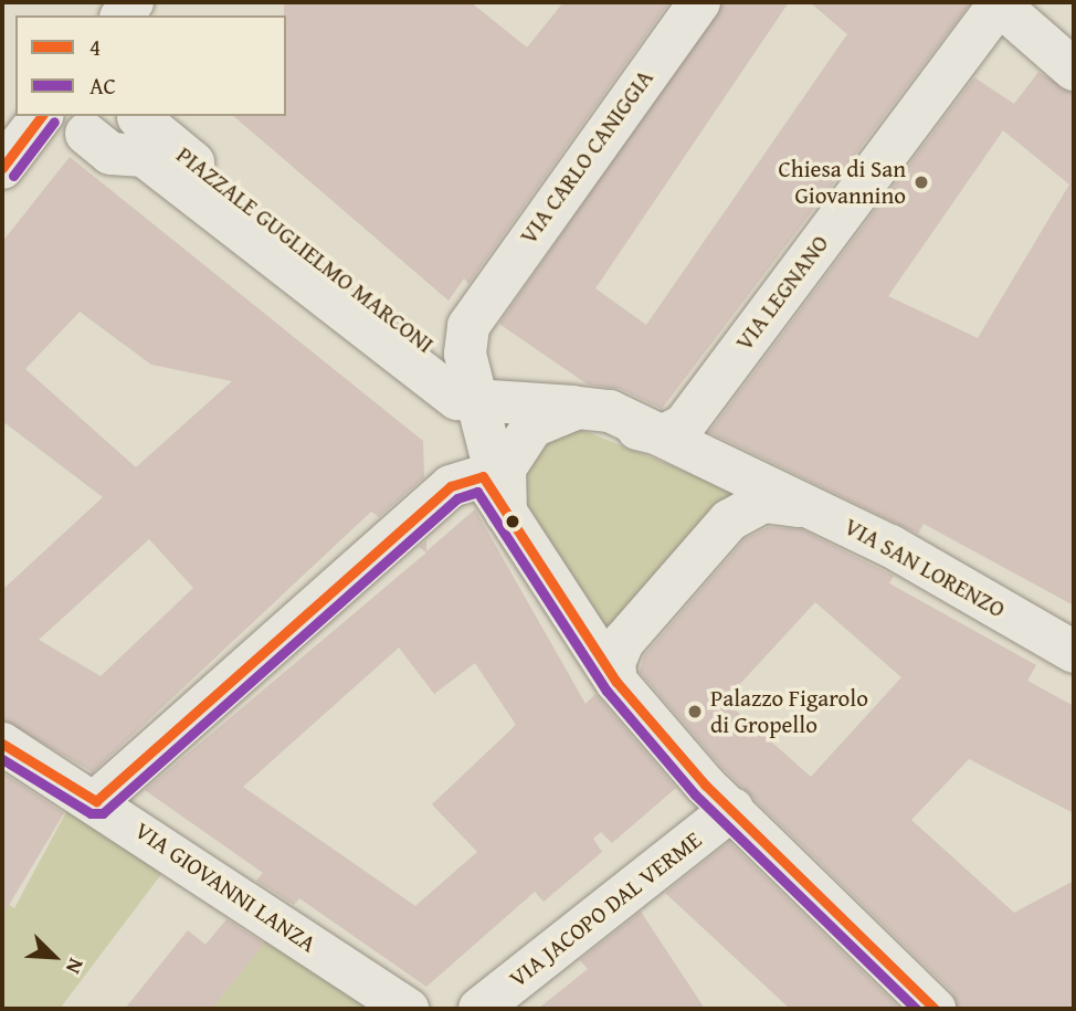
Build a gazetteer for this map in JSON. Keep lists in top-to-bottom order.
{
  "streets": {
    "street": [
      "VIA CARLO CANIGGIA",
      "PIAZZALE GUGLIELMO MARCONI",
      "VIA LEGNANO",
      "VIA SAN LORENZO",
      "VIA GIOVANNI LANZA",
      "VIA JACOPO DAL VERME"
    ]
  },
  "crossings": [
    ["VIA CARLO CANIGGIA", "PIAZZALE GUGLIELMO MARCONI"],
    ["PIAZZALE GUGLIELMO MARCONI", "VIA JACOPO DAL VERME"],
    ["VIA LEGNANO", "VIA SAN LORENZO"]
  ],
  "places": ["Chiesa di San Giovannino", "Palazzo Figarolo di Gropello"],
  "lines": ["transit line 4", "transit line AC"],
  "legend": ["4", "AC"],
  "north": "bottom right"
}
